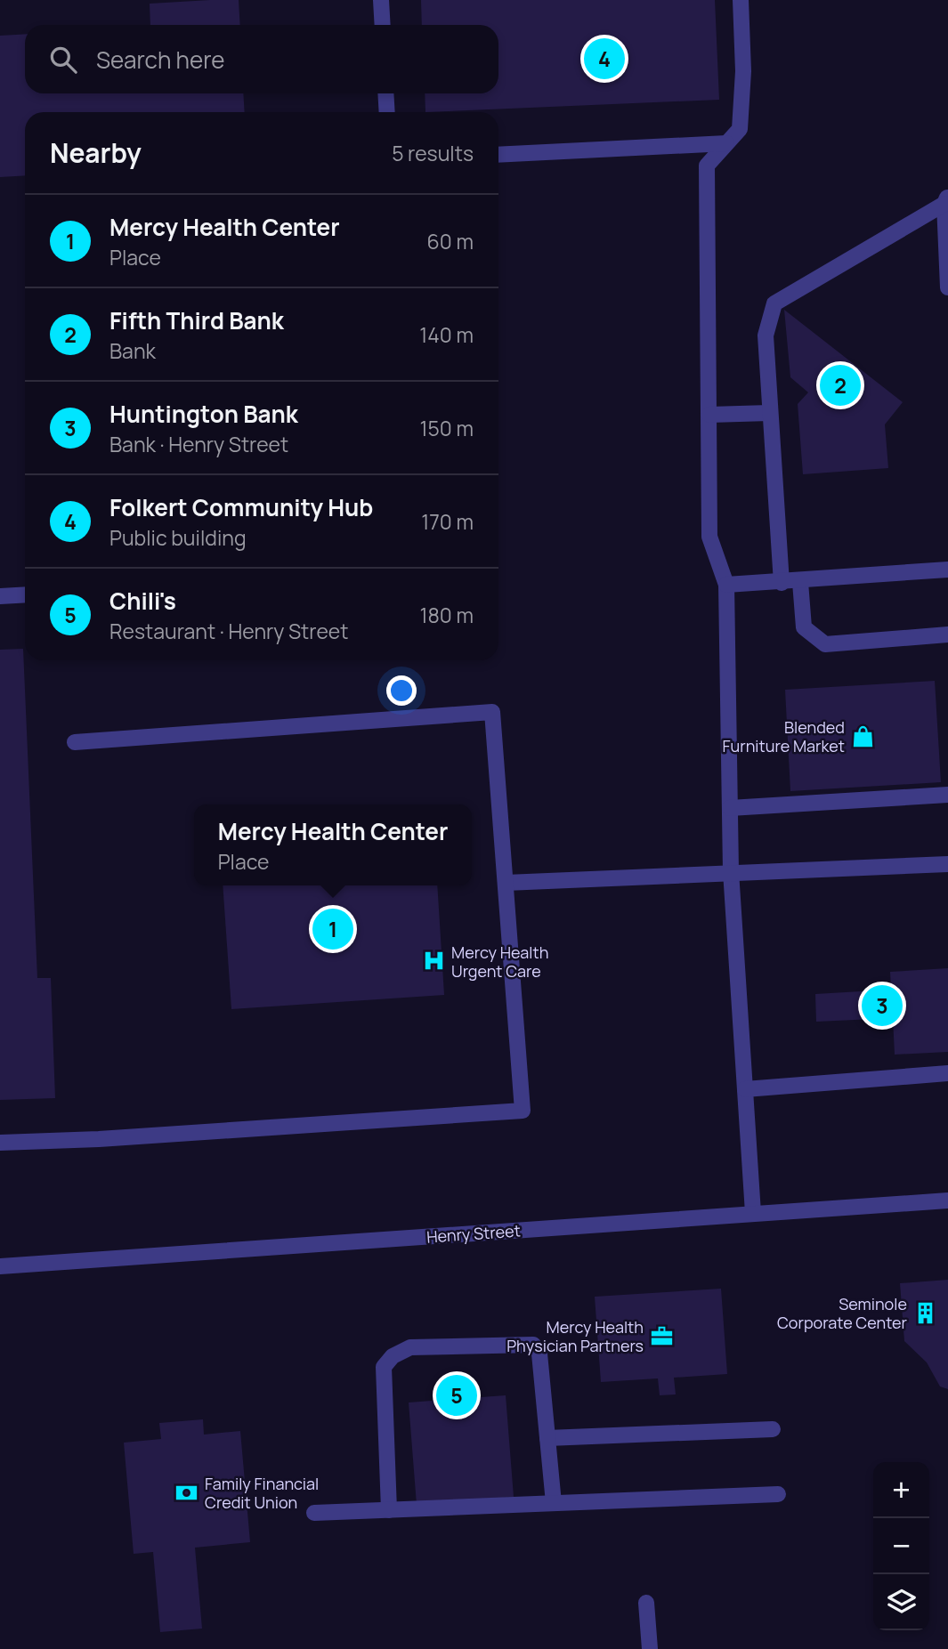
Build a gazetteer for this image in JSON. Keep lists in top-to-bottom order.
{
  "streets": {
    "street": ["Henry Street"]
  },
  "places": {
    "shop": ["Blended Furniture Market"],
    "hospital": ["Mercy Health Urgent Care"],
    "building": ["Seminole Corporate Center"],
    "office": ["Mercy Health Physician Partners"],
    "bank": ["Family Financial Credit Union"]
  },
  "page": {
    "search": "Search here",
    "pins": [
      "4",
      "2",
      "1",
      "3",
      "5"
    ],
    "heading": ["Nearby", "5 results"],
    "list": [
      {
        "mark": "1",
        "name": "Mercy Health Center",
        "note": "Place",
        "value": "60 m"
      },
      {
        "mark": "2",
        "name": "Fifth Third Bank",
        "note": "Bank",
        "value": "140 m"
      },
      {
        "mark": "3",
        "name": "Huntington Bank",
        "note": "Bank · Henry Street",
        "value": "150 m"
      },
      {
        "mark": "4",
        "name": "Folkert Community Hub",
        "note": "Public building",
        "value": "170 m"
      },
      {
        "mark": "5",
        "name": "Chili's",
        "note": "Restaurant · Henry Street",
        "value": "180 m"
      }
    ],
    "popup": ["Mercy Health Center", "Place"],
    "map_buttons": ["+", "−"]
  }
}
